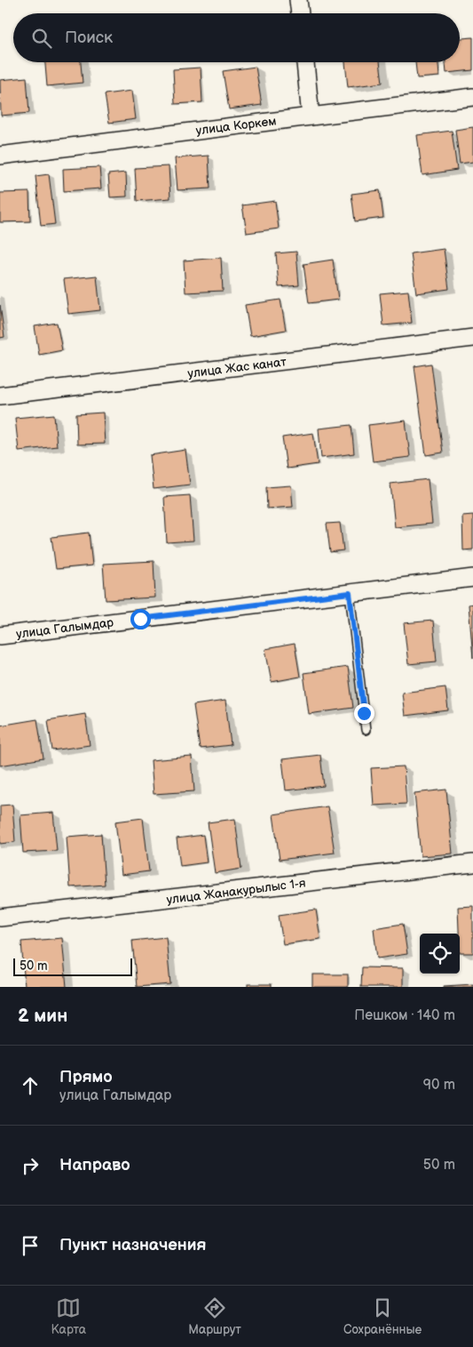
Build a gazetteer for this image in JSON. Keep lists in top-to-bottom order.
{
  "streets": {
    "street": [
      "улица Коркем",
      "улица Жас канат",
      "улица Галымдар",
      "улица Жанакурылыс 1-я"
    ]
  },
  "scale_bar": "50 m",
  "page": {
    "search": "Поиск",
    "scale": "50 m",
    "heading": ["2 мин", "Пешком · 140 m"],
    "list": [
      ["Прямо", "улица Галымдар", "90 m"],
      ["Направо", "50 m"],
      "Пункт назначения"
    ],
    "nav": ["Карта", "Маршрут", "Сохранённые"]
  }
}
